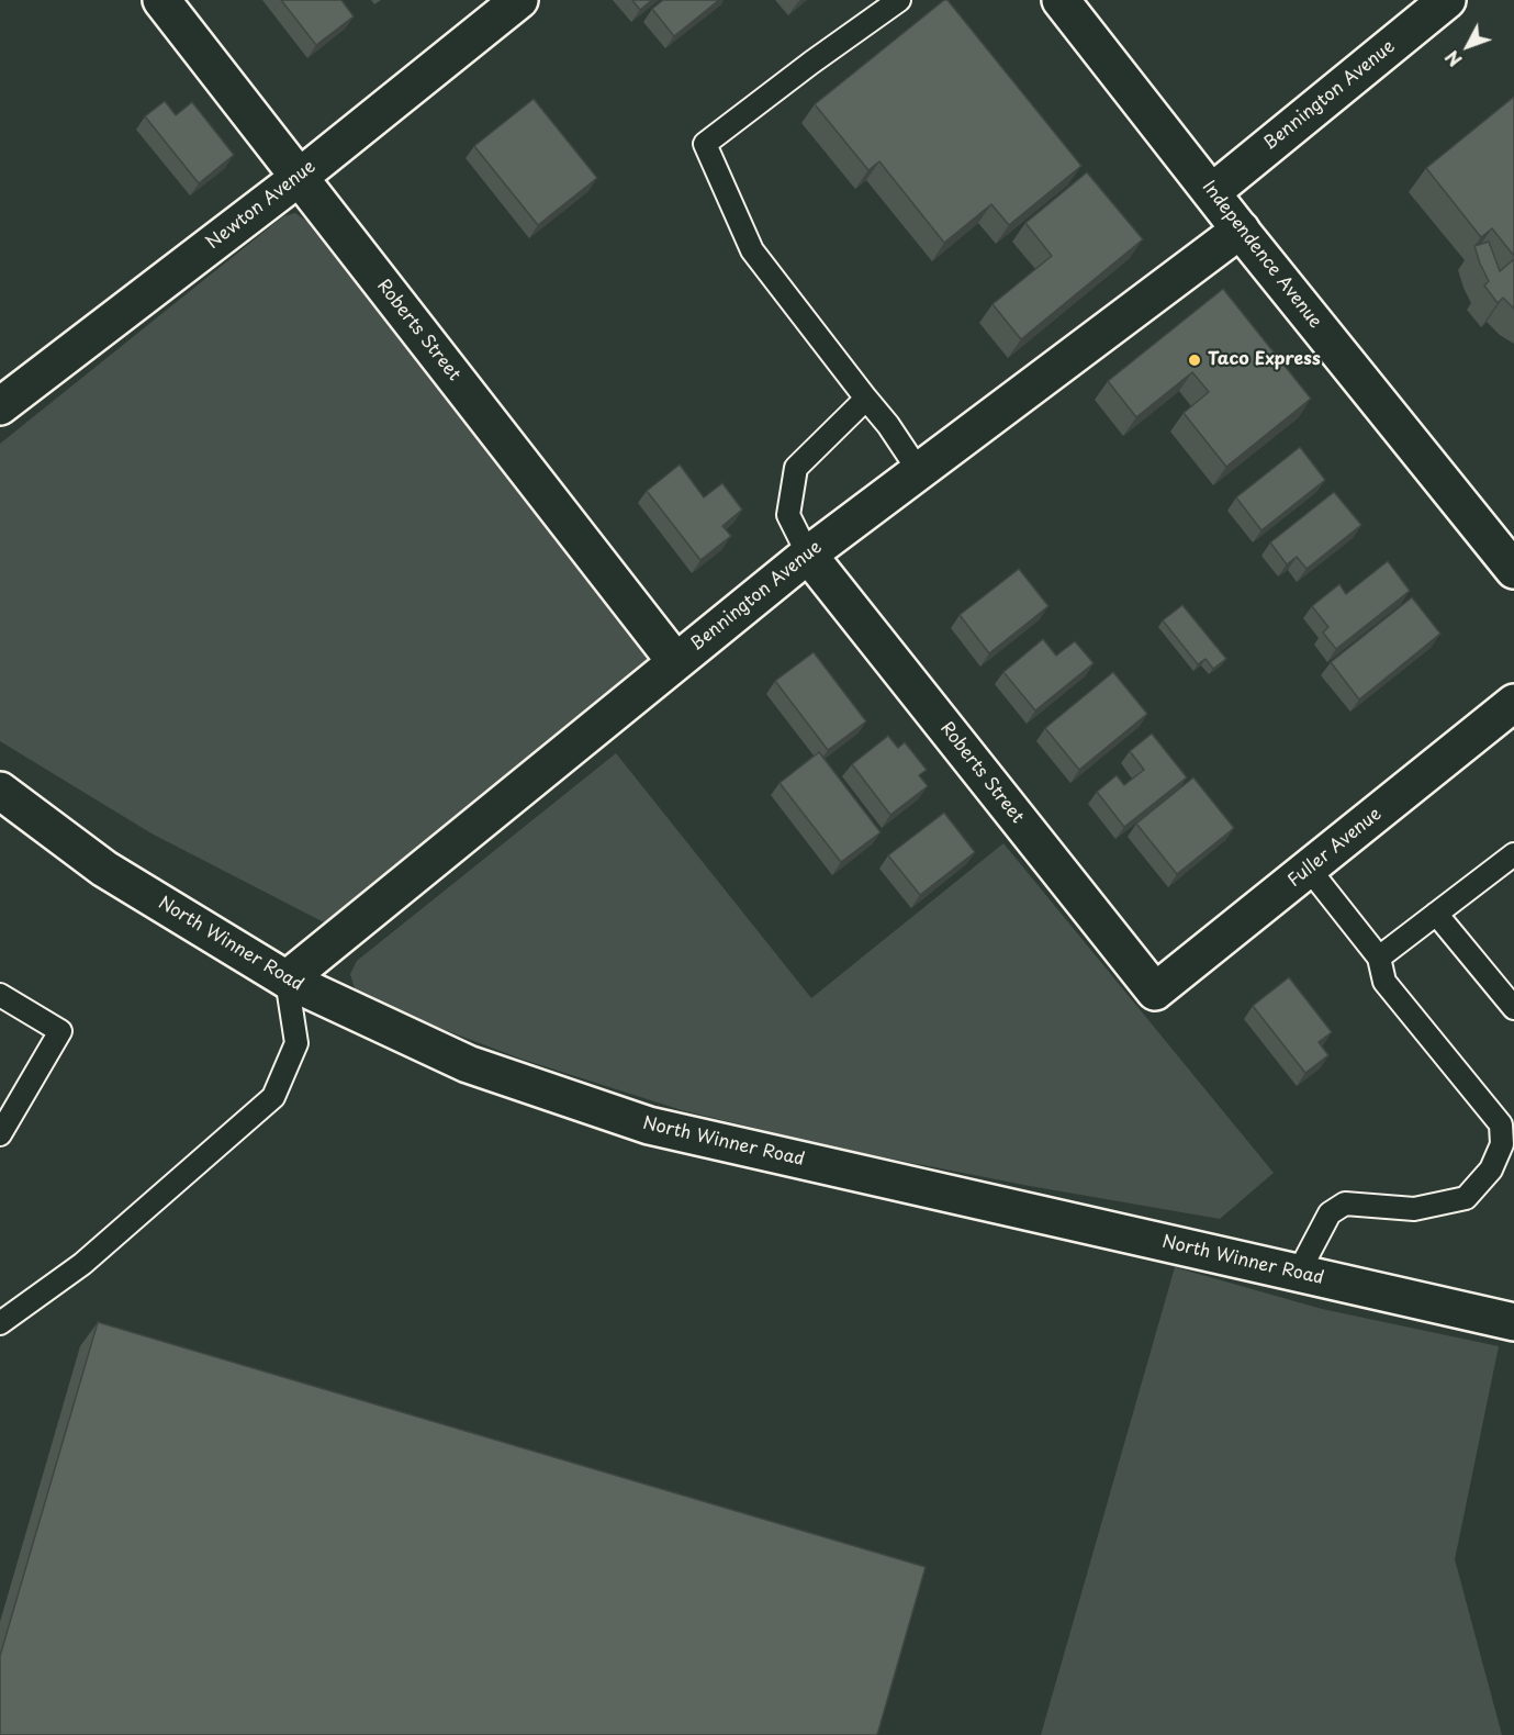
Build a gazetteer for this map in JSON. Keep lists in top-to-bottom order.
{
  "streets": {
    "street": [
      "Bennington Avenue",
      "Newton Avenue",
      "Independence Avenue",
      "Roberts Street",
      "Fuller Avenue",
      "North Winner Road"
    ]
  },
  "crossings": [
    ["Bennington Avenue", "Independence Avenue"],
    ["Bennington Avenue", "Roberts Street"],
    ["Bennington Avenue", "North Winner Road"],
    ["Newton Avenue", "Roberts Street"],
    ["Roberts Street", "Fuller Avenue"]
  ],
  "places": ["Taco Express"],
  "north": "bottom left"
}
